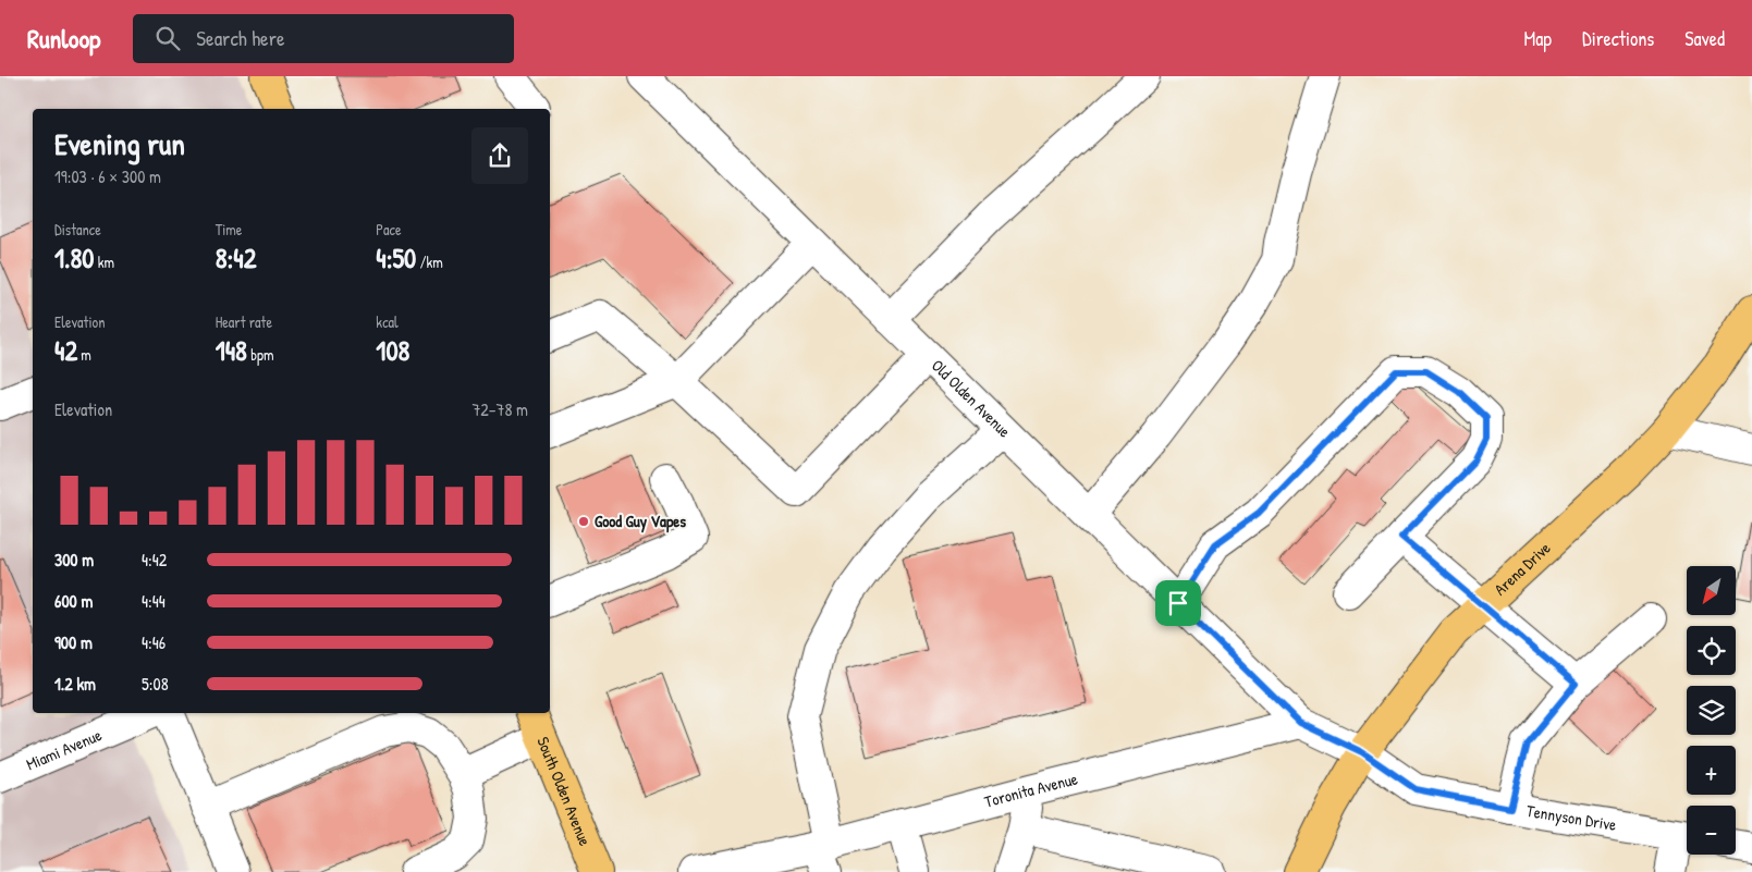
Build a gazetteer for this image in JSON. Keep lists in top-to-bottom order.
{
  "streets": {
    "main road": ["Arena Drive", "South Olden Avenue"],
    "street": [
      "Old Olden Avenue",
      "Miami Avenue",
      "Toronita Avenue",
      "Tennyson Drive"
    ]
  },
  "crossings": [
    ["Old Olden Avenue", "Toronita Avenue"],
    ["Arena Drive", "Tennyson Drive"]
  ],
  "places": ["Good Guy Vapes"],
  "north": "bottom left",
  "page": {
    "header": "Runloop",
    "search": "Search here",
    "nav": ["Map", "Directions", "Saved"],
    "heading": ["Evening run", "19:03 · 6 × 300 m"],
    "stats": [
      ["Distance", "1.80 km"],
      ["Time", "8:42"],
      ["Pace", "4:50 /km"],
      ["Elevation", "42 m"],
      ["Heart rate", "148 bpm"],
      ["kcal", "108"]
    ],
    "chart": ["Elevation", "72–78 m"],
    "list": [
      {
        "name": "300 m",
        "note": "4:42"
      },
      {
        "name": "600 m",
        "note": "4:44"
      },
      {
        "name": "900 m",
        "note": "4:46"
      },
      {
        "name": "1.2 km",
        "note": "5:08"
      }
    ],
    "map_buttons": ["+", "−"]
  }
}
